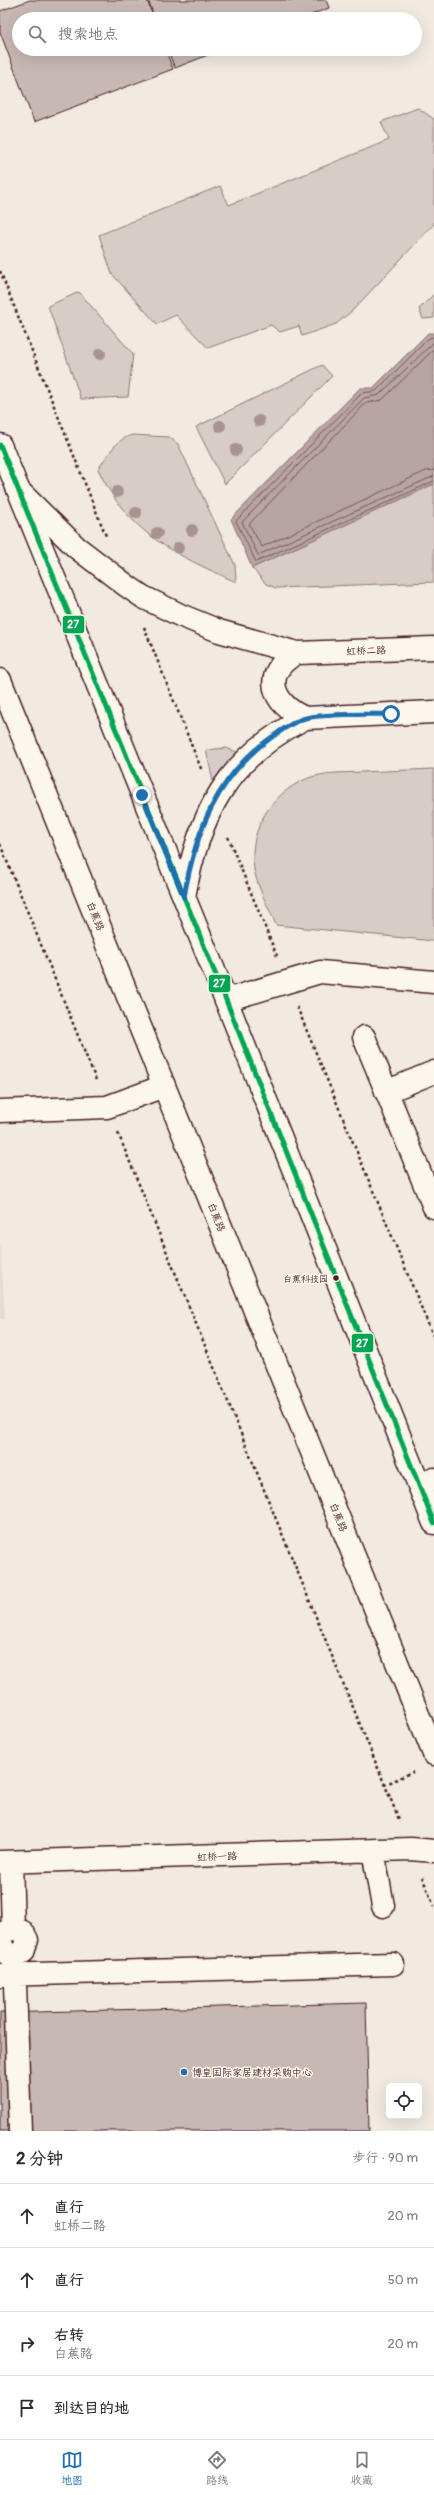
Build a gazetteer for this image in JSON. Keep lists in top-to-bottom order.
{
  "streets": {
    "main road": ["虹桥二路", "白蕉路", "虹桥一路"]
  },
  "places": ["白蕉科技园", "博皇国际家居建材采购中心"],
  "lines": ["transit line 27"],
  "page": {
    "search": "搜索地点",
    "heading": ["2 分钟", "步行 · 90 m"],
    "list": [
      ["直行", "虹桥二路", "20 m"],
      ["直行", "50 m"],
      ["右转", "白蕉路", "20 m"],
      "到达目的地"
    ],
    "nav": ["地图", "路线", "收藏"]
  }
}
